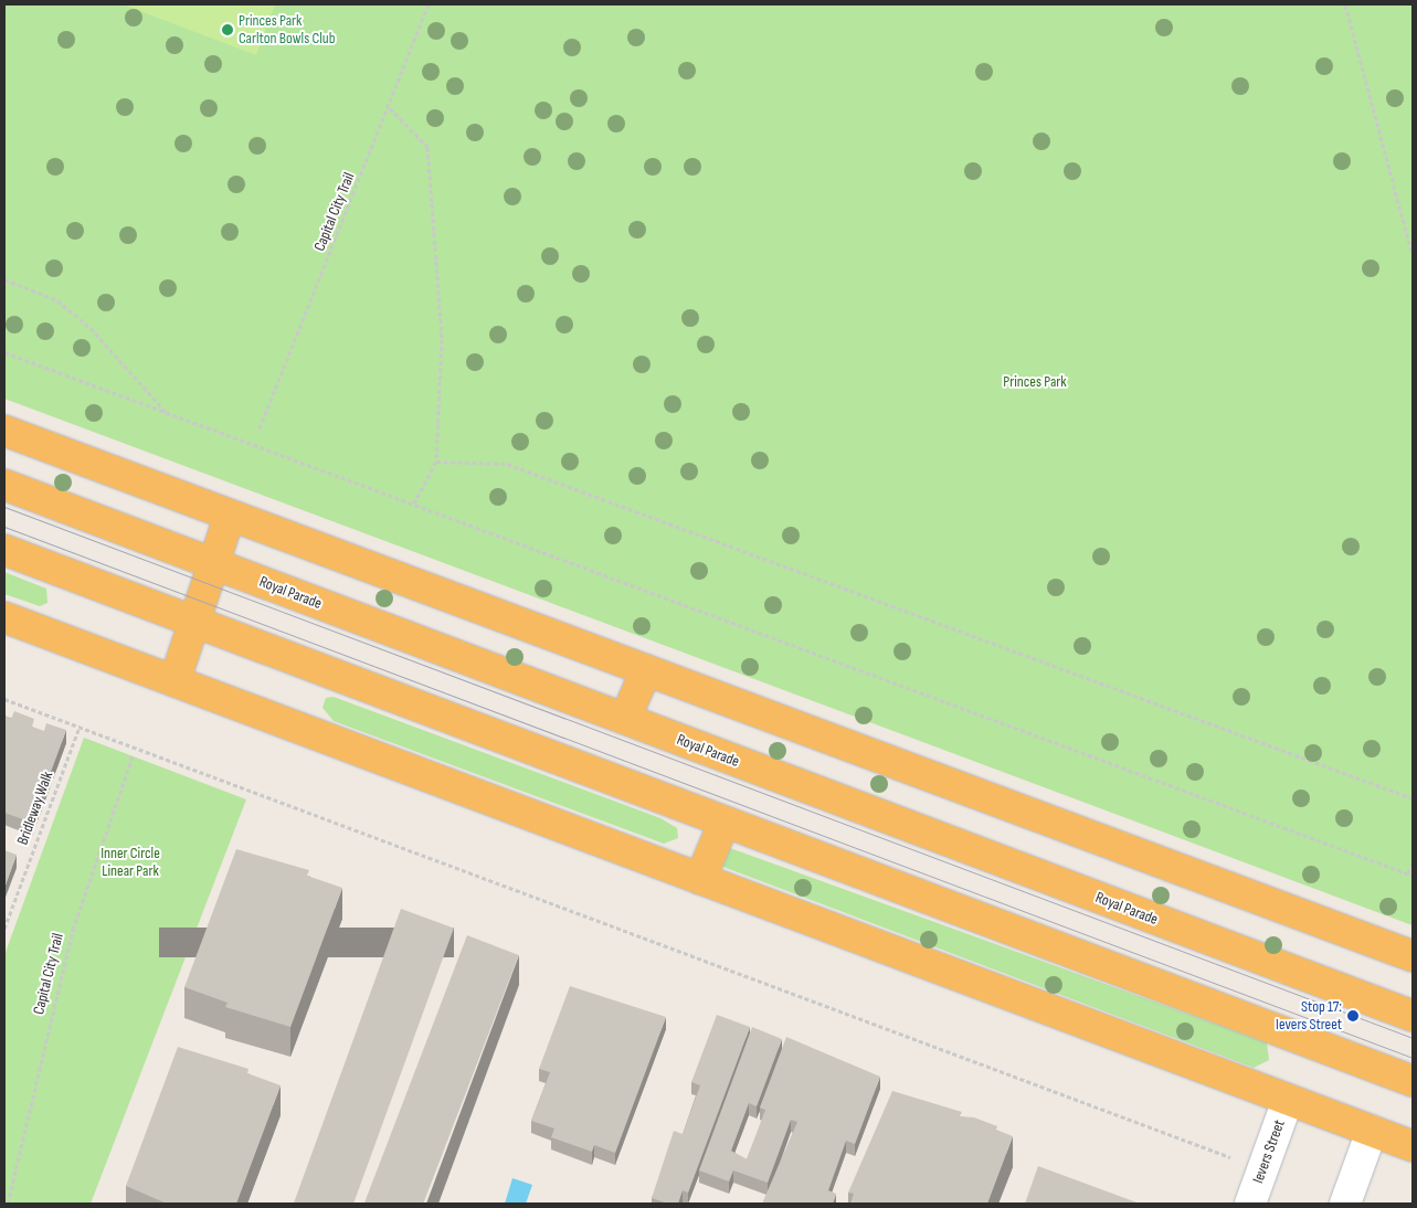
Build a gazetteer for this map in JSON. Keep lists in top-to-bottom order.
{
  "streets": {
    "highway": ["Royal Parade"],
    "street": ["Ievers Street"],
    "path": ["Capital City Trail", "Bridleway Walk"]
  },
  "parks": ["Princes Park", "Inner Circle Linear Park"],
  "places": ["Princes Park Carlton Bowls Club", "Stop 17: Ievers Street"]
}
